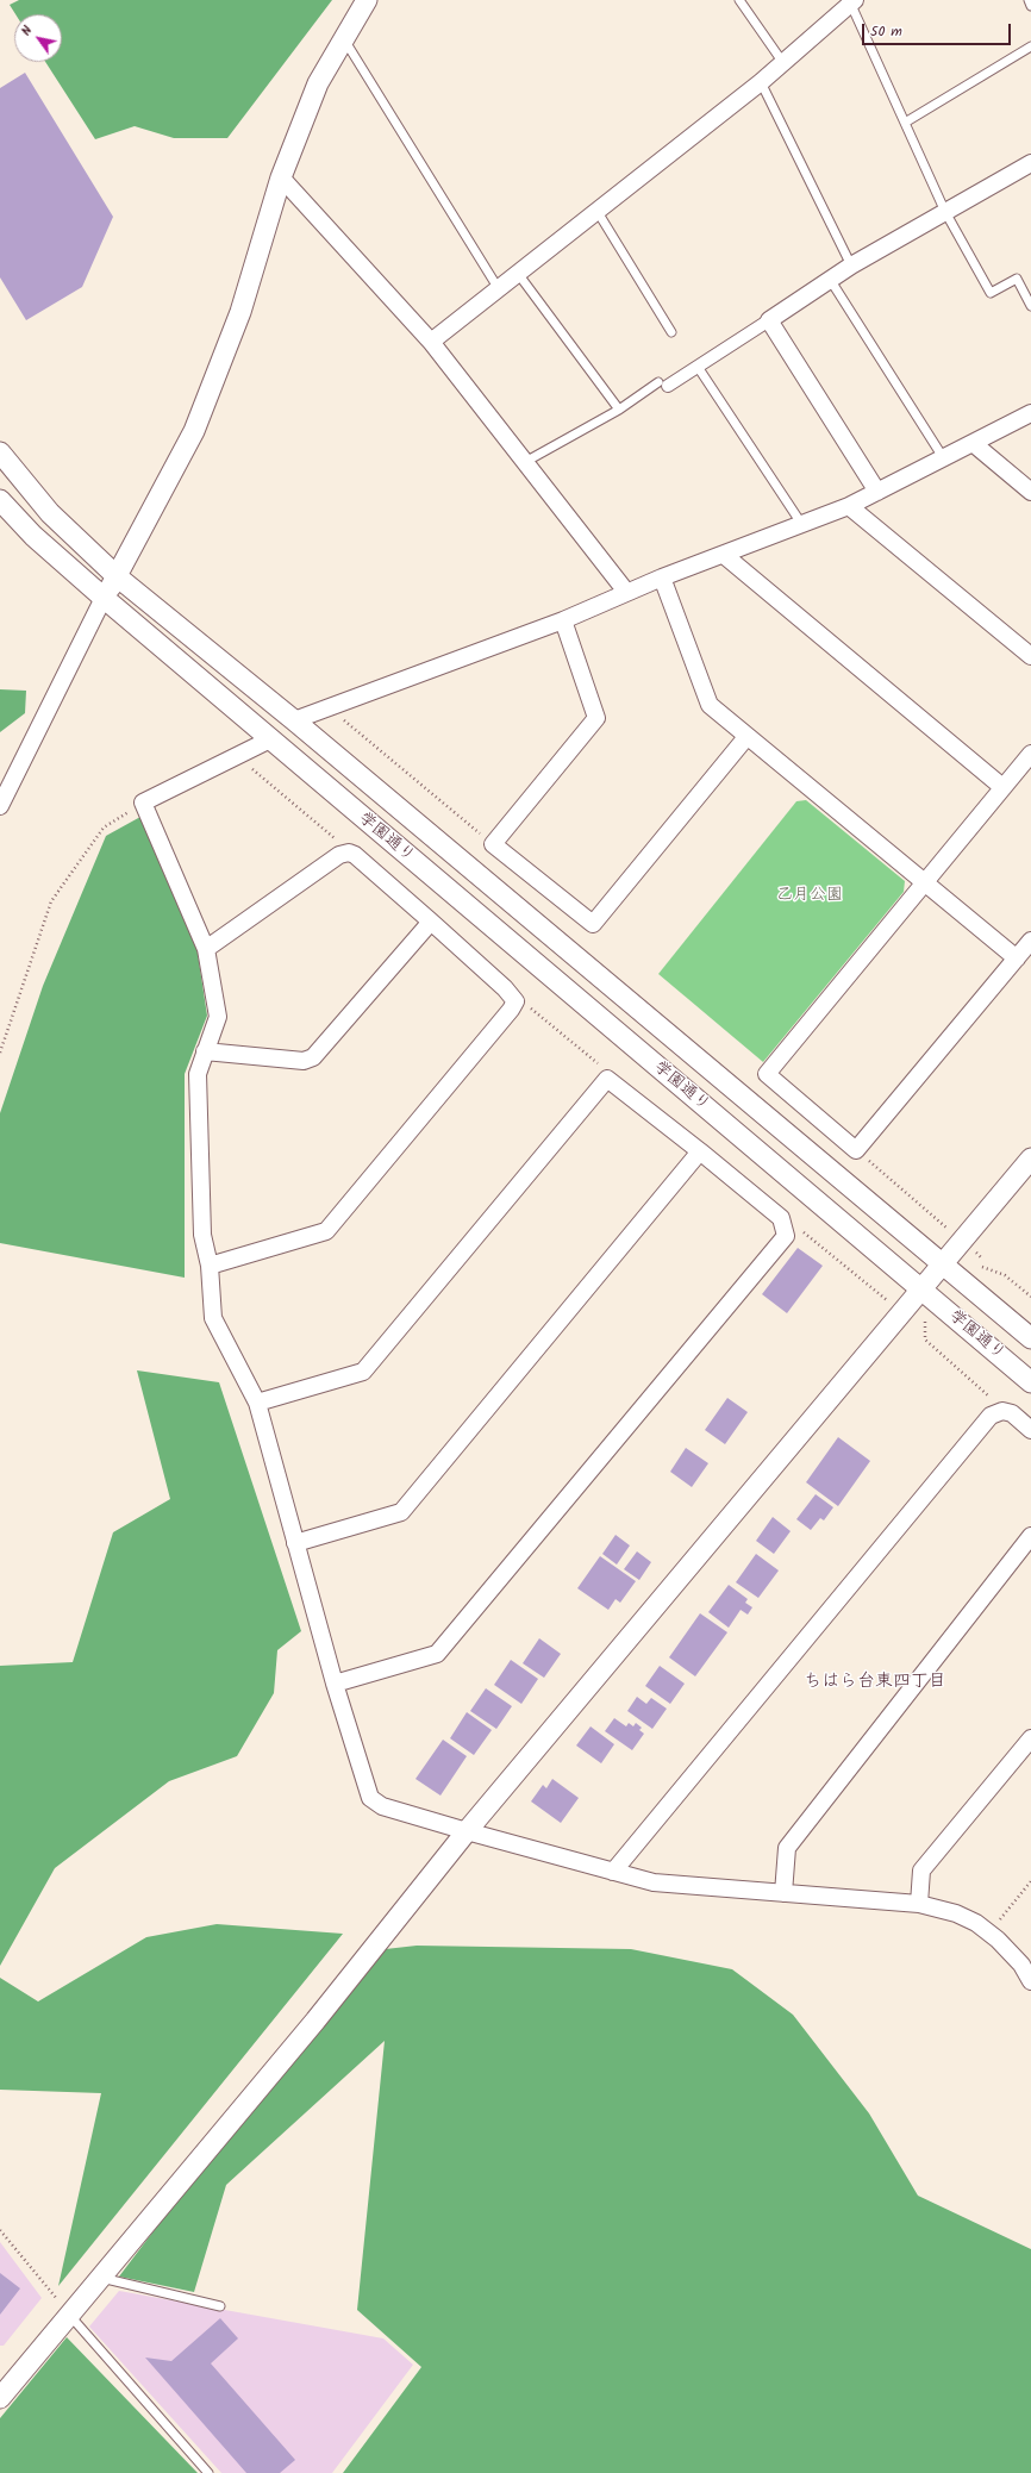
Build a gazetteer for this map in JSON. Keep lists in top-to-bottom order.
{
  "streets": {
    "street": ["学園通り"]
  },
  "districts": ["ちはら台東四丁目"],
  "parks": ["乙月公園"],
  "scale_bar": "50 m",
  "north": "top left"
}
